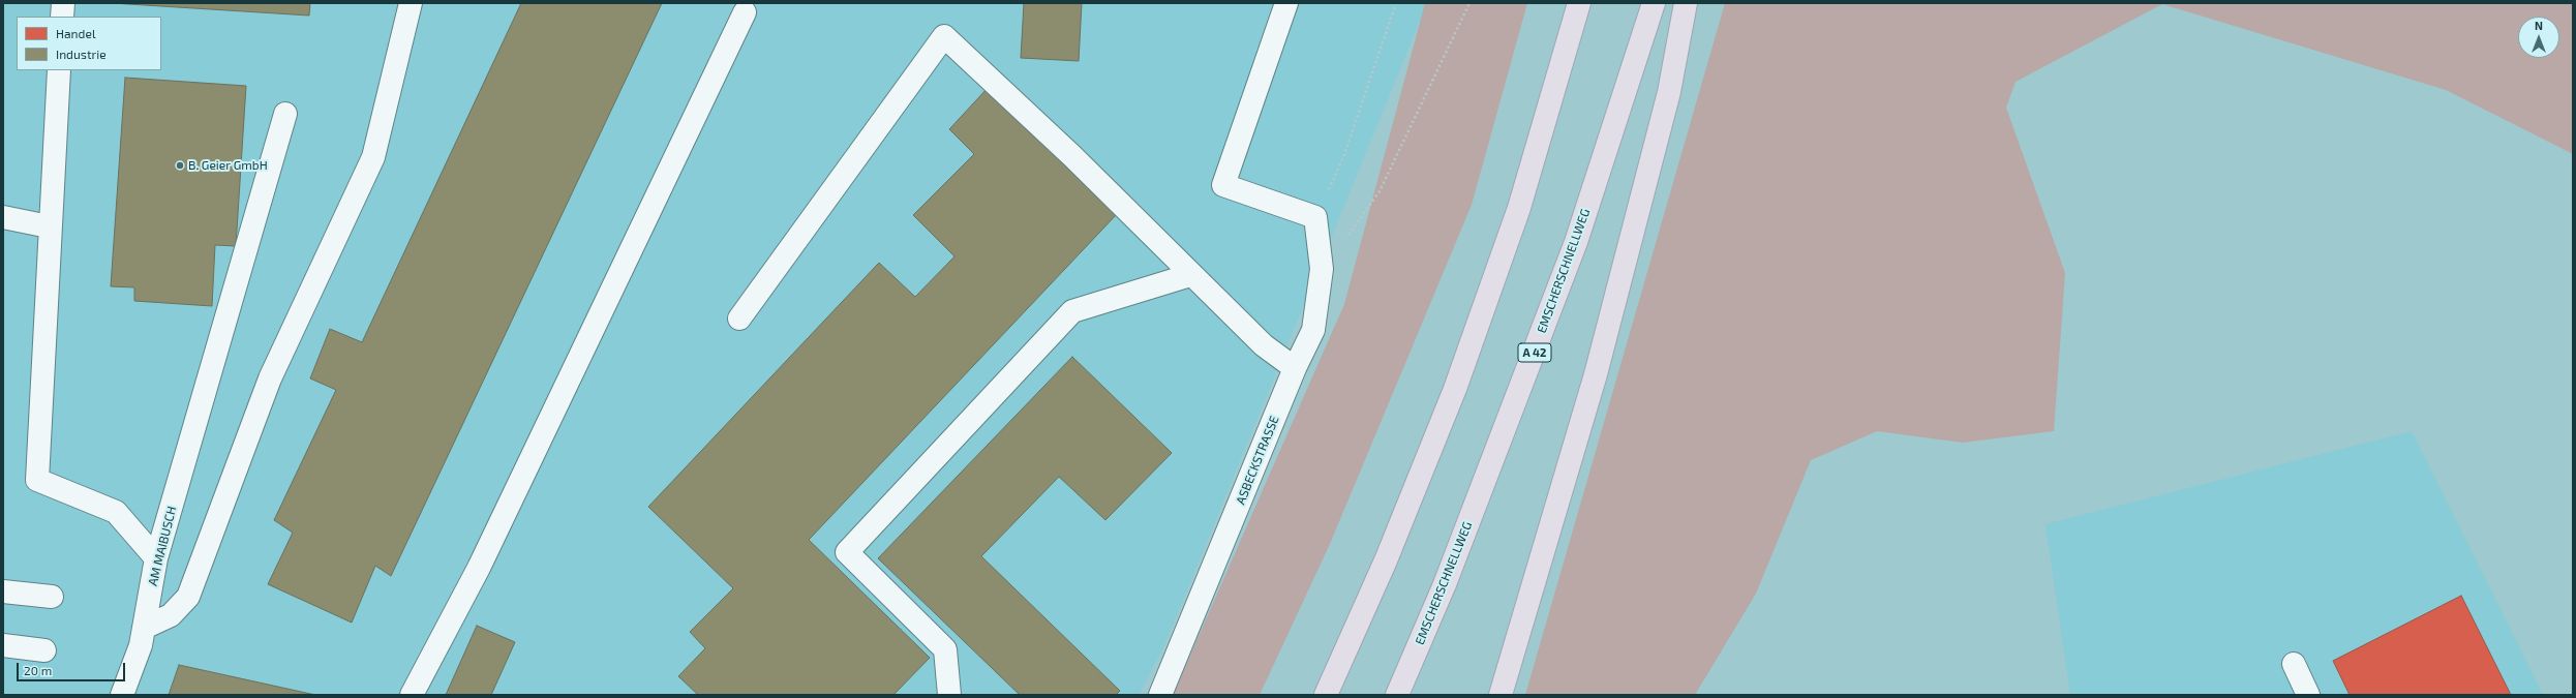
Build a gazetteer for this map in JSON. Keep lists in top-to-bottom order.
{
  "streets": {
    "highway": ["EMSCHERSCHNELLWEG", "A 42"],
    "street": ["ASBECKSTRASSE", "AM MAIBUSCH"]
  },
  "places": ["B. Geier GmbH"],
  "legend": ["Handel", "Industrie"],
  "scale_bar": "20 m",
  "north": "top"
}
